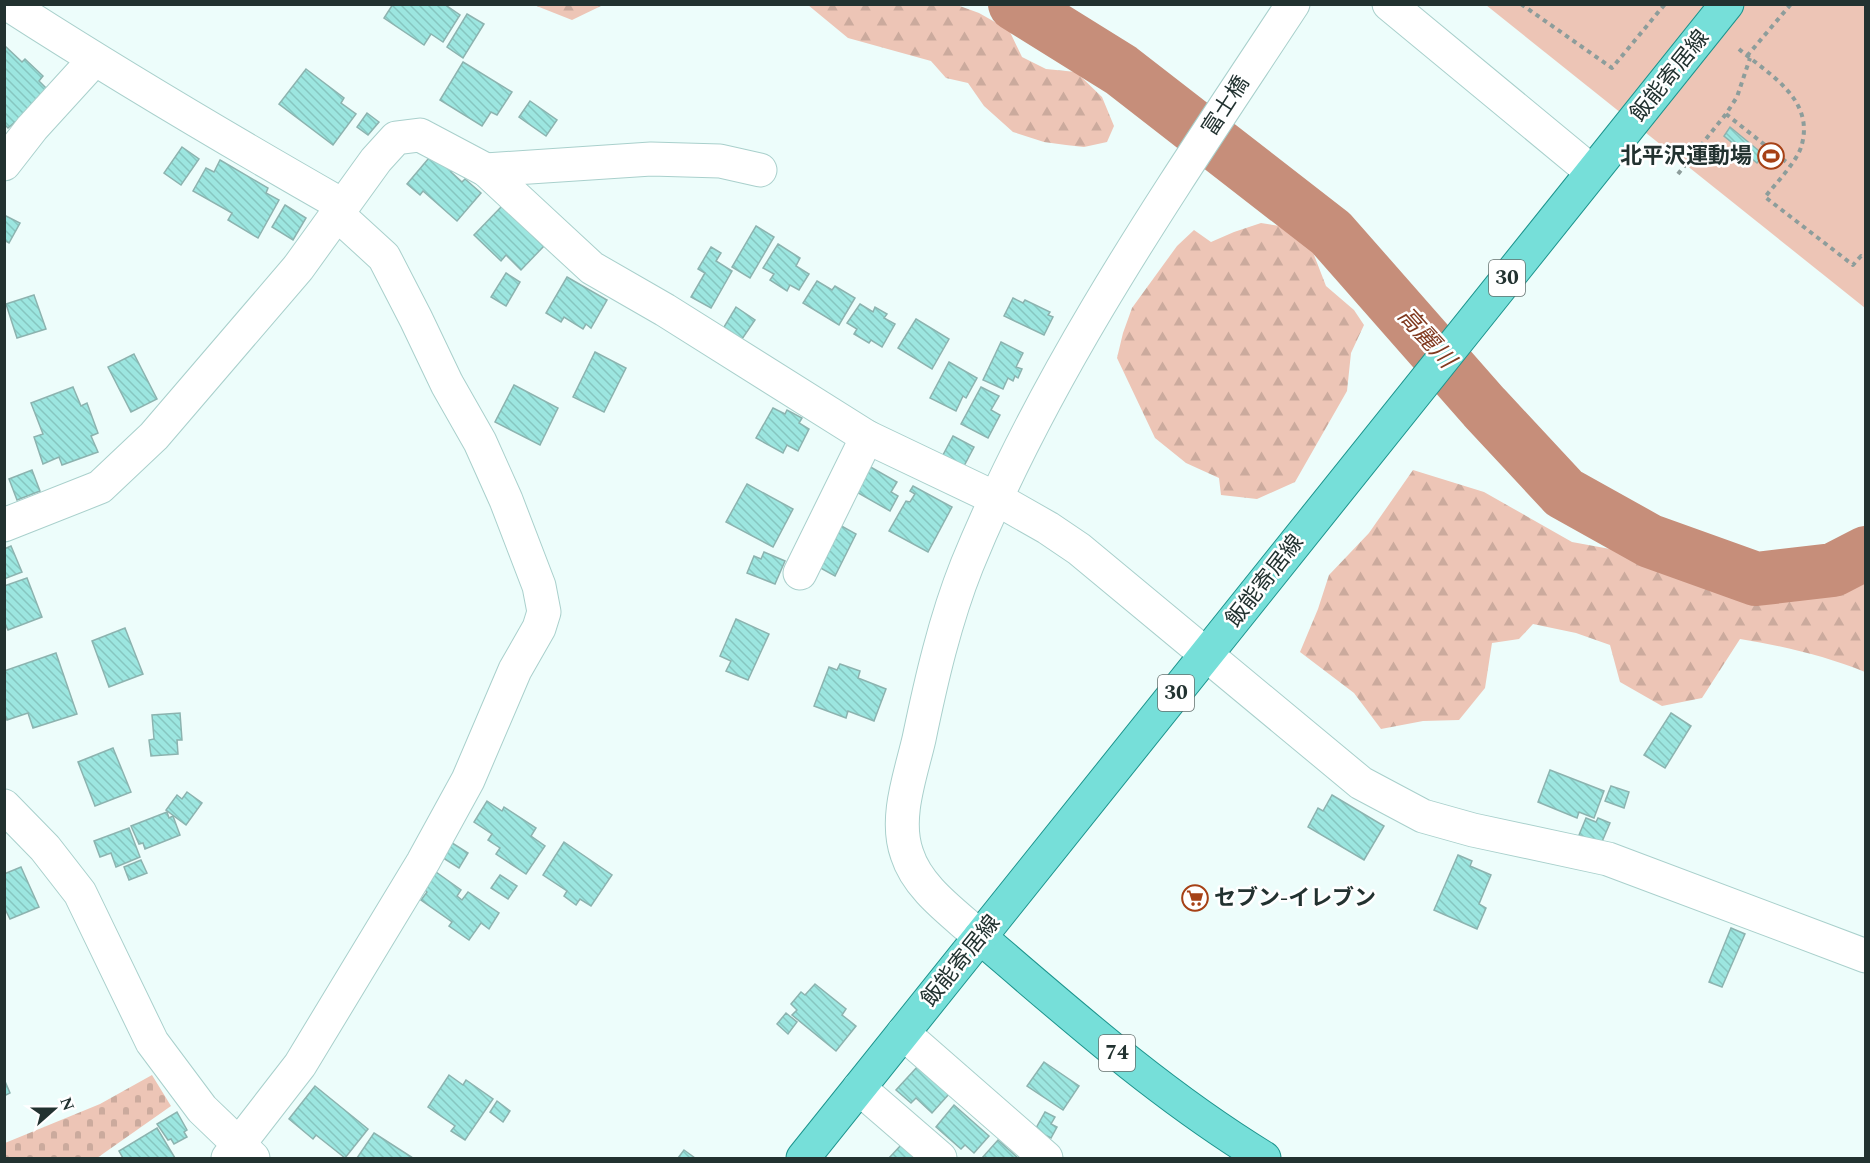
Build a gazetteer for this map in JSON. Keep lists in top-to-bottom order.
{
  "streets": {
    "main road": ["飯能寄居線", "30", "74"],
    "street": ["富士橋"]
  },
  "crossings": [
    ["飯能寄居線", "富士橋"],
    ["飯能寄居線", "74"],
    ["富士橋", "74"]
  ],
  "water": ["高麗川"],
  "places": {
    "sports": ["北平沢運動場"],
    "supermarket": ["セブン-イレブン"]
  },
  "north": "right"
}
